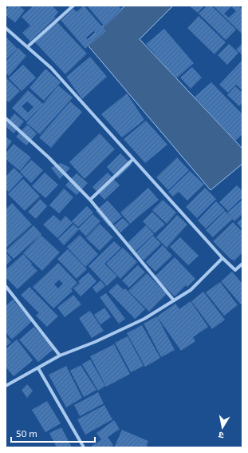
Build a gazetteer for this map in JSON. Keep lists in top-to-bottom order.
{
  "scale_bar": "50 m",
  "north": "bottom"
}
